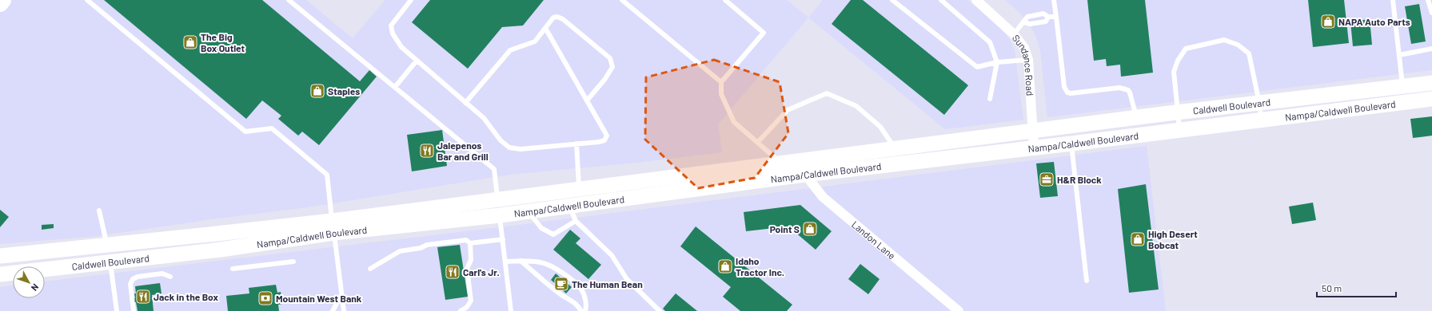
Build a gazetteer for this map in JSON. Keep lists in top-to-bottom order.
{
  "streets": {
    "main road": ["Caldwell Boulevard", "Nampa/Caldwell Boulevard"],
    "street": ["Sundance Road", "Landon Lane"]
  },
  "crossings": [
    ["Sundance Road", "Caldwell Boulevard"],
    ["Sundance Road", "Nampa/Caldwell Boulevard"],
    ["Caldwell Boulevard", "Nampa/Caldwell Boulevard"],
    ["Nampa/Caldwell Boulevard", "Landon Lane"]
  ],
  "places": {
    "shop": [
      "NAPA Auto Parts",
      "The Big Box Outlet",
      "Staples",
      "Point S",
      "High Desert Bobcat",
      "Idaho Tractor Inc."
    ],
    "restaurant": ["Jalepenos Bar and Grill", "Carl's Jr.", "Jack in the Box"],
    "office": ["H&R Block"],
    "cafe": ["The Human Bean"],
    "bank": ["Mountain West Bank"]
  },
  "scale_bar": "50 m",
  "north": "bottom right"
}
